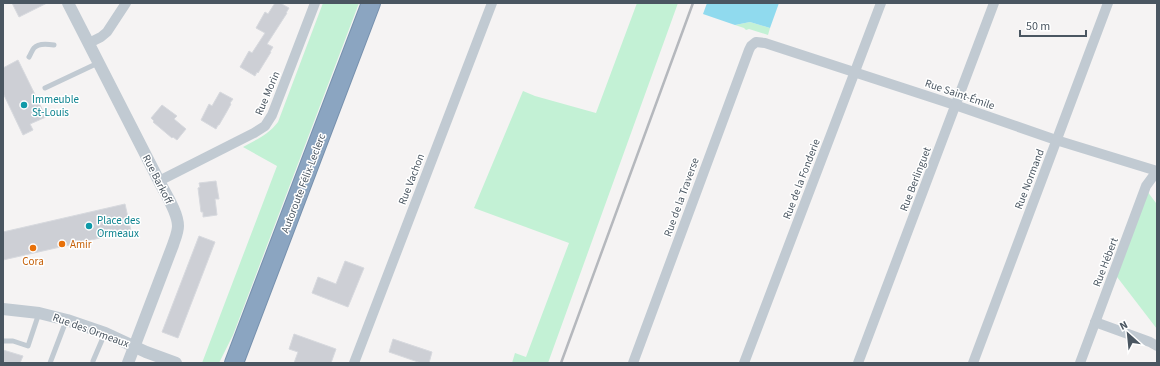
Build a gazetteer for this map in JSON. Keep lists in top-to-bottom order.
{
  "streets": {
    "highway": ["Autoroute Félix-Leclerc"],
    "street": [
      "Rue Morin",
      "Rue Saint-Émile",
      "Rue Barkoff",
      "Rue Vachon",
      "Rue de la Fonderie",
      "Rue Berlinguet",
      "Rue Normand",
      "Rue de la Traverse",
      "Rue Hébert",
      "Rue des Ormeaux"
    ]
  },
  "crossings": [
    ["Rue Morin", "Rue Barkoff"],
    ["Rue Saint-Émile", "Rue de la Fonderie"],
    ["Rue Saint-Émile", "Rue Berlinguet"],
    ["Rue Saint-Émile", "Rue Normand"],
    ["Rue Saint-Émile", "Rue de la Traverse"],
    ["Rue Saint-Émile", "Rue Hébert"],
    ["Rue Barkoff", "Rue des Ormeaux"]
  ],
  "places": [
    "Immeuble St-Louis",
    "Place des Ormeaux",
    "Amir",
    "Cora"
  ],
  "scale_bar": "50 m",
  "north": "top left"
}
